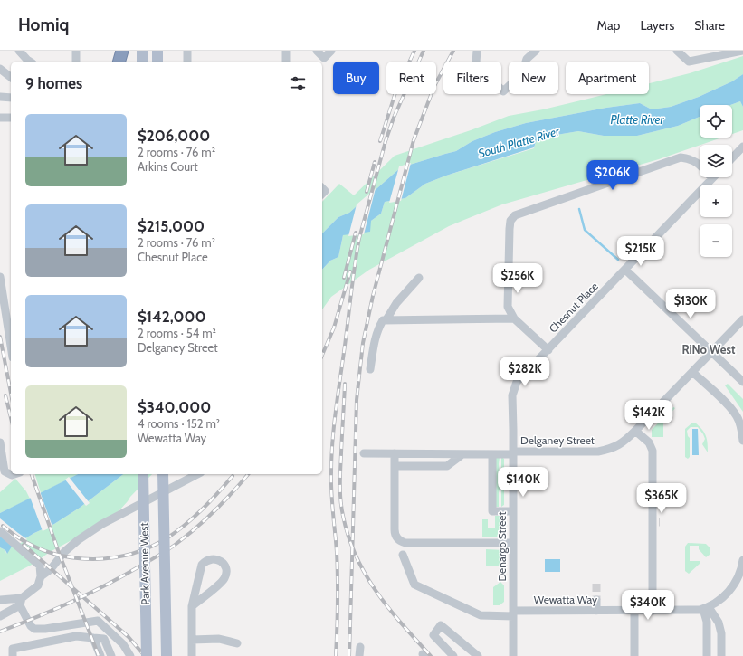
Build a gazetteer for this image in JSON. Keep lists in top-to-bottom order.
{
  "streets": {
    "main road": ["Park Avenue West"],
    "street": [
      "Chesnut Place",
      "Delganey Street",
      "Denargo Street",
      "Wewatta Way"
    ]
  },
  "crossings": [
    ["Chesnut Place", "Denargo Street"],
    ["Delganey Street", "Denargo Street"],
    ["Denargo Street", "Wewatta Way"]
  ],
  "districts": ["RiNo West"],
  "water": ["Platte River", "South Platte River"],
  "page": {
    "header": "Homiq",
    "nav": ["Map", "Layers", "Share"],
    "chip": [
      "Buy",
      "Rent",
      "Filters",
      "New",
      "Apartment"
    ],
    "heading": "9 homes",
    "map_buttons": ["+", "−"],
    "list": [
      {
        "name": "$206,000",
        "note": "2 rooms · 76 m² · Arkins Court"
      },
      {
        "name": "$215,000",
        "note": "2 rooms · 76 m² · Chesnut Place"
      },
      {
        "name": "$142,000",
        "note": "2 rooms · 54 m² · Delganey Street"
      },
      {
        "name": "$340,000",
        "note": "4 rooms · 152 m² · Wewatta Way"
      }
    ],
    "price": [
      "$206K",
      "$215K",
      "$256K",
      "$130K",
      "$282K",
      "$142K",
      "$140K",
      "$365K",
      "$340K"
    ]
  }
}
